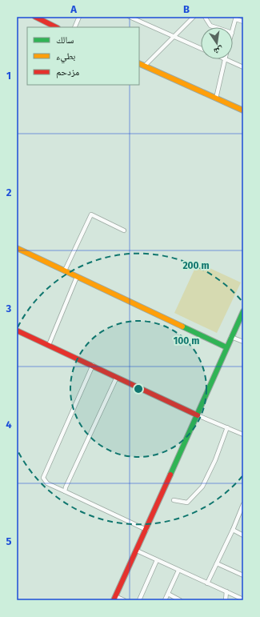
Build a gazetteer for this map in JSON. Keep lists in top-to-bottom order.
{
  "legend": ["سالك", "بطيء", "مزدحم"],
  "north": "bottom",
  "grid": {
    "columns": ["A", "B"],
    "rows": [
      "1",
      "2",
      "3",
      "4",
      "5"
    ]
  },
  "rings": ["200 m", "100 m"]
}
